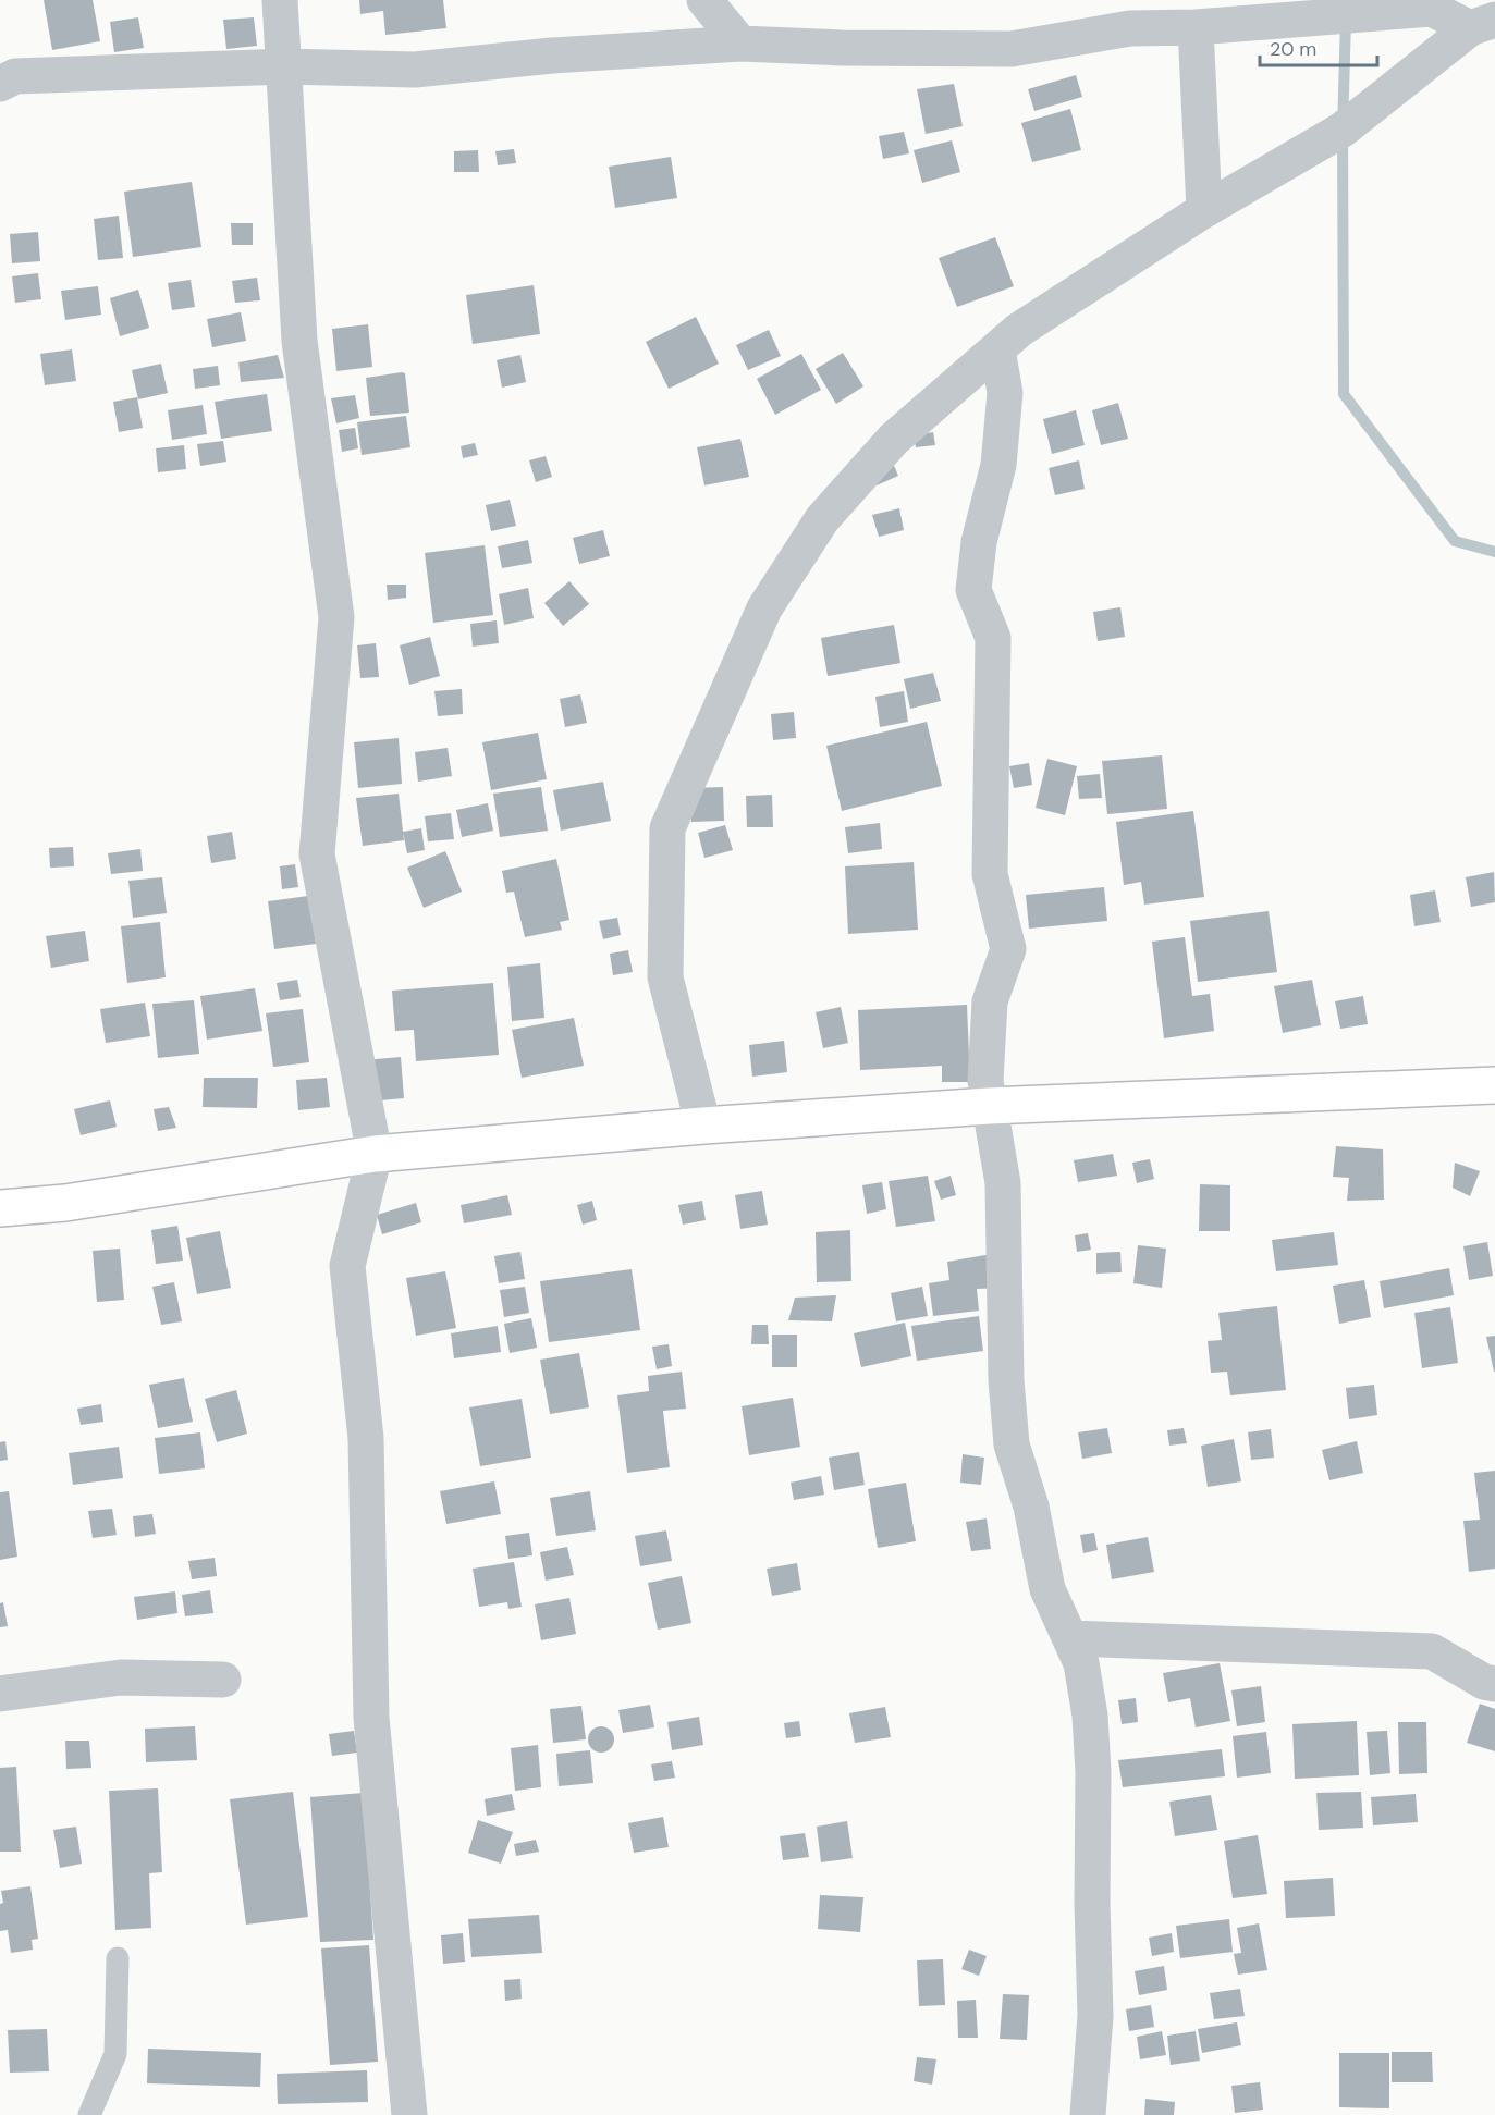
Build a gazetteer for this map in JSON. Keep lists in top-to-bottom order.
{
  "scale_bar": "20 m"
}
